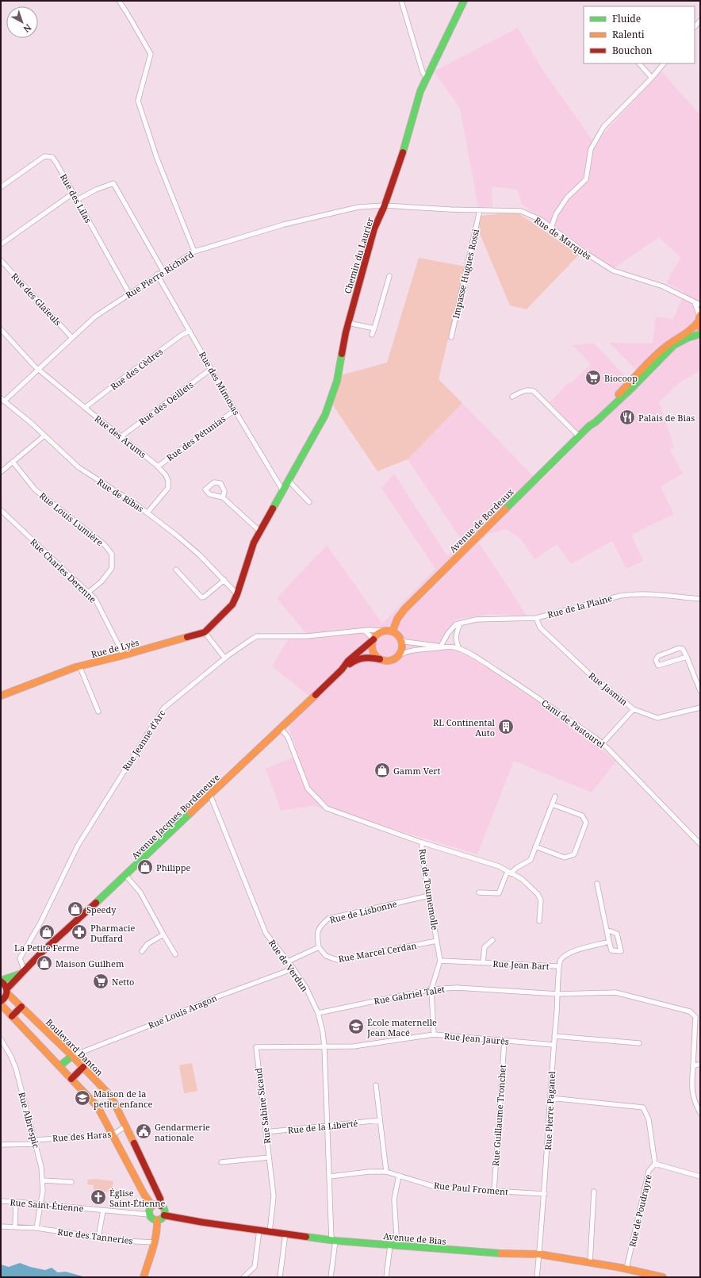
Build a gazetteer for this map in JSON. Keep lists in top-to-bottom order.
{
  "streets": {
    "main road": [
      "Chemin du Laurier",
      "Avenue de Bordeaux",
      "Rue de Lyès",
      "Avenue Jacques Bordeneuve",
      "Boulevard Danton",
      "Avenue de Bias"
    ],
    "street": [
      "Rue des Lilas",
      "Rue de Marquès",
      "Impasse Hugues Rossi",
      "Rue Pierre Richard",
      "Rue des Glaïeuls",
      "Rue des Cèdres",
      "Rue des Mimosas",
      "Rue des Oeillets",
      "Rue des Arums",
      "Rue des Pétunias",
      "Rue de Ribas",
      "Rue Louis Lumière",
      "Rue Charles Derenne",
      "Rue de la Plaine",
      "Rue Jasmin",
      "Cami de Pastourel",
      "Rue Jeanne d'Arc",
      "Rue de Toumemolle",
      "Rue de Lisbonne",
      "Rue Marcel Cerdan",
      "Rue Jean Bart",
      "Rue de Verdun",
      "Rue Gabriel Talet",
      "Rue Louis Aragon",
      "Rue Jean Jaurès",
      "Rue Sabine Sicaud",
      "Rue Pierre Paganel",
      "Rue Guillaume Tronchet",
      "Rue Albrespic",
      "Rue de la Liberté",
      "Rue des Haras",
      "Rue Paul Froment",
      "Rue Saint-Étienne",
      "Rue de Poudrayre",
      "Rue des Tanneries"
    ]
  },
  "crossings": [
    ["Rue des Lilas", "Rue Pierre Richard"],
    ["Rue de Marquès", "Chemin du Laurier"],
    ["Rue de Marquès", "Impasse Hugues Rossi"],
    ["Rue de Marquès", "Rue Pierre Richard"],
    ["Chemin du Laurier", "Rue Pierre Richard"],
    ["Chemin du Laurier", "Rue des Mimosas"],
    ["Chemin du Laurier", "Rue de Ribas"],
    ["Chemin du Laurier", "Rue de Lyès"],
    ["Rue Pierre Richard", "Rue des Glaïeuls"],
    ["Rue Pierre Richard", "Rue des Mimosas"],
    ["Rue Pierre Richard", "Rue des Arums"],
    ["Rue Pierre Richard", "Rue de Ribas"],
    ["Rue des Cèdres", "Rue des Mimosas"],
    ["Rue des Cèdres", "Rue des Arums"],
    ["Rue des Mimosas", "Rue des Oeillets"],
    ["Rue des Mimosas", "Rue des Pétunias"],
    ["Rue des Oeillets", "Rue des Arums"],
    ["Rue des Arums", "Rue des Pétunias"],
    ["Rue des Arums", "Rue de Ribas"],
    ["Rue Louis Lumière", "Rue Charles Derenne"],
    ["Avenue de Bordeaux", "Cami de Pastourel"],
    ["Avenue de Bordeaux", "Rue Jeanne d'Arc"],
    ["Avenue de Bordeaux", "Avenue Jacques Bordeneuve"],
    ["Rue Charles Derenne", "Rue de Lyès"],
    ["Rue de la Plaine", "Rue Jasmin"],
    ["Cami de Pastourel", "Rue Jeanne d'Arc"],
    ["Cami de Pastourel", "Avenue Jacques Bordeneuve"],
    ["Rue Jeanne d'Arc", "Avenue Jacques Bordeneuve"],
    ["Avenue Jacques Bordeneuve", "Rue de Toumemolle"],
    ["Avenue Jacques Bordeneuve", "Rue de Verdun"],
    ["Avenue Jacques Bordeneuve", "Boulevard Danton"],
    ["Rue de Toumemolle", "Rue de Lisbonne"],
    ["Rue de Toumemolle", "Rue Marcel Cerdan"],
    ["Rue de Toumemolle", "Rue Jean Bart"],
    ["Rue de Toumemolle", "Rue Gabriel Talet"],
    ["Rue de Toumemolle", "Rue Jean Jaurès"],
    ["Rue de Lisbonne", "Rue Marcel Cerdan"],
    ["Rue Jean Bart", "Rue Pierre Paganel"],
    ["Rue de Verdun", "Rue Gabriel Talet"],
    ["Rue de Verdun", "Rue Louis Aragon"],
    ["Rue de Verdun", "Rue Jean Jaurès"],
    ["Rue de Verdun", "Rue Sabine Sicaud"],
    ["Rue de Verdun", "Rue de la Liberté"],
    ["Rue de Verdun", "Avenue de Bias"],
    ["Rue Gabriel Talet", "Rue Pierre Paganel"],
    ["Rue Louis Aragon", "Boulevard Danton"],
    ["Rue Jean Jaurès", "Rue Sabine Sicaud"],
    ["Rue Jean Jaurès", "Rue Pierre Paganel"],
    ["Rue Jean Jaurès", "Rue Guillaume Tronchet"],
    ["Boulevard Danton", "Rue des Haras"],
    ["Boulevard Danton", "Rue Saint-Étienne"],
    ["Boulevard Danton", "Avenue de Bias"],
    ["Rue Sabine Sicaud", "Rue de la Liberté"],
    ["Rue Sabine Sicaud", "Avenue de Bias"],
    ["Rue Pierre Paganel", "Rue Paul Froment"],
    ["Rue Pierre Paganel", "Avenue de Bias"],
    ["Rue Guillaume Tronchet", "Rue Paul Froment"],
    ["Rue Albrespic", "Rue des Haras"],
    ["Rue Albrespic", "Rue Saint-Étienne"],
    ["Rue Albrespic", "Rue des Tanneries"],
    ["Rue Saint-Étienne", "Avenue de Bias"],
    ["Rue de Poudrayre", "Avenue de Bias"]
  ],
  "places": {
    "supermarket": ["Biocoop", "Netto"],
    "restaurant": ["Palais de Bias"],
    "building": ["RL Continental Auto"],
    "shop": [
      "Gamm Vert",
      "Philippe",
      "Speedy",
      "La Petite Ferme",
      "Maison Guilhem"
    ],
    "pharmacy": ["Pharmacie Duffard"],
    "school or university": ["École maternelle Jean Macé", "Maison de la petite enfance"],
    "public building": ["Gendarmerie nationale"],
    "church": ["Église Saint-Étienne"]
  },
  "legend": ["Fluide", "Ralenti", "Bouchon"],
  "north": "bottom right"
}
